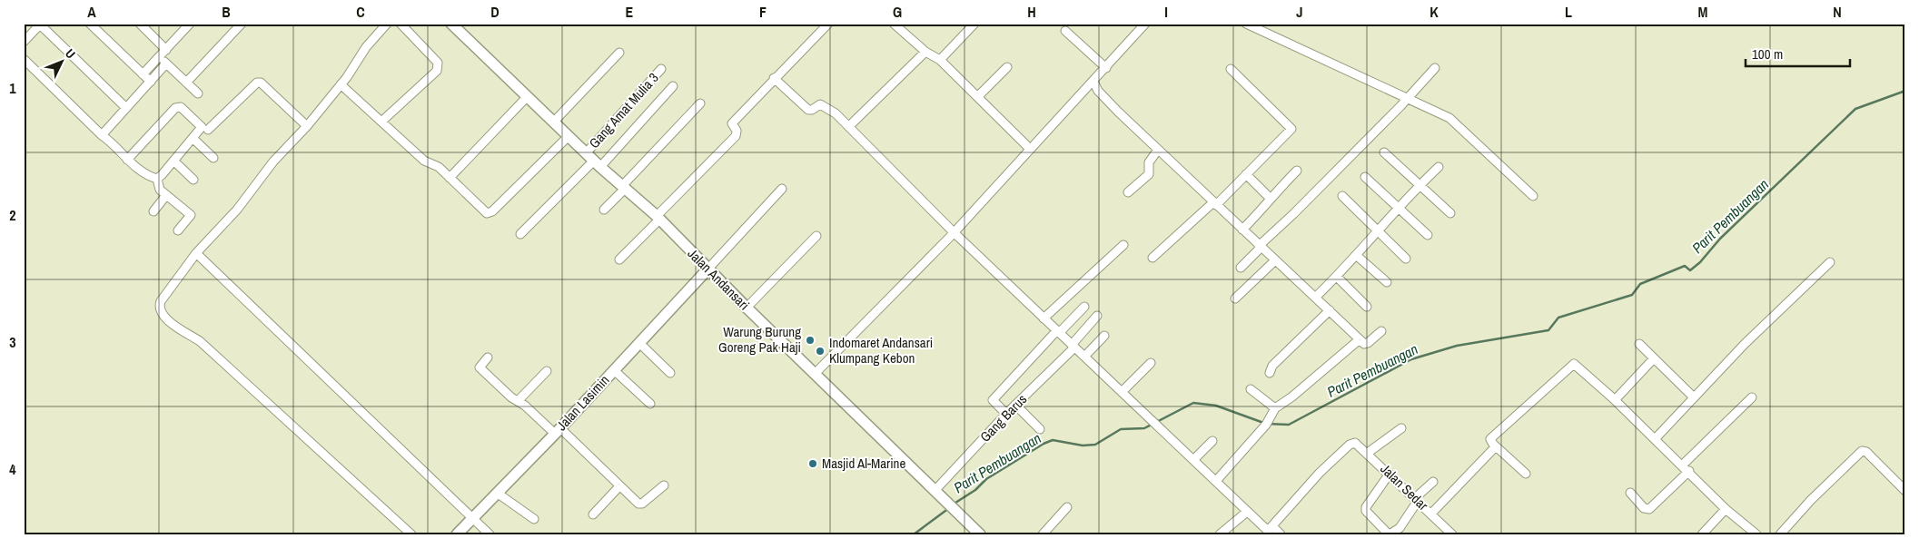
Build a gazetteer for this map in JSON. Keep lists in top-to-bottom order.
{
  "streets": {
    "street": [
      "Gang Amat Mulia 3",
      "Jalan Andansari",
      "Jalan Lasimin",
      "Gang Barus",
      "Jalan Sedar"
    ]
  },
  "crossings": [
    ["Gang Amat Mulia 3", "Jalan Andansari"],
    ["Jalan Andansari", "Jalan Lasimin"],
    ["Jalan Andansari", "Gang Barus"]
  ],
  "water": ["Parit Pembuangan"],
  "places": ["Warung Burung Goreng Pak Haji", "Indomaret Andansari Klumpang Kebon", "Masjid Al-Marine"],
  "scale_bar": "100 m",
  "north": "top right",
  "grid": {
    "columns": [
      "A",
      "B",
      "C",
      "D",
      "E",
      "F",
      "G",
      "H",
      "I",
      "J",
      "K",
      "L",
      "M",
      "N"
    ],
    "rows": [
      "1",
      "2",
      "3",
      "4"
    ]
  }
}
